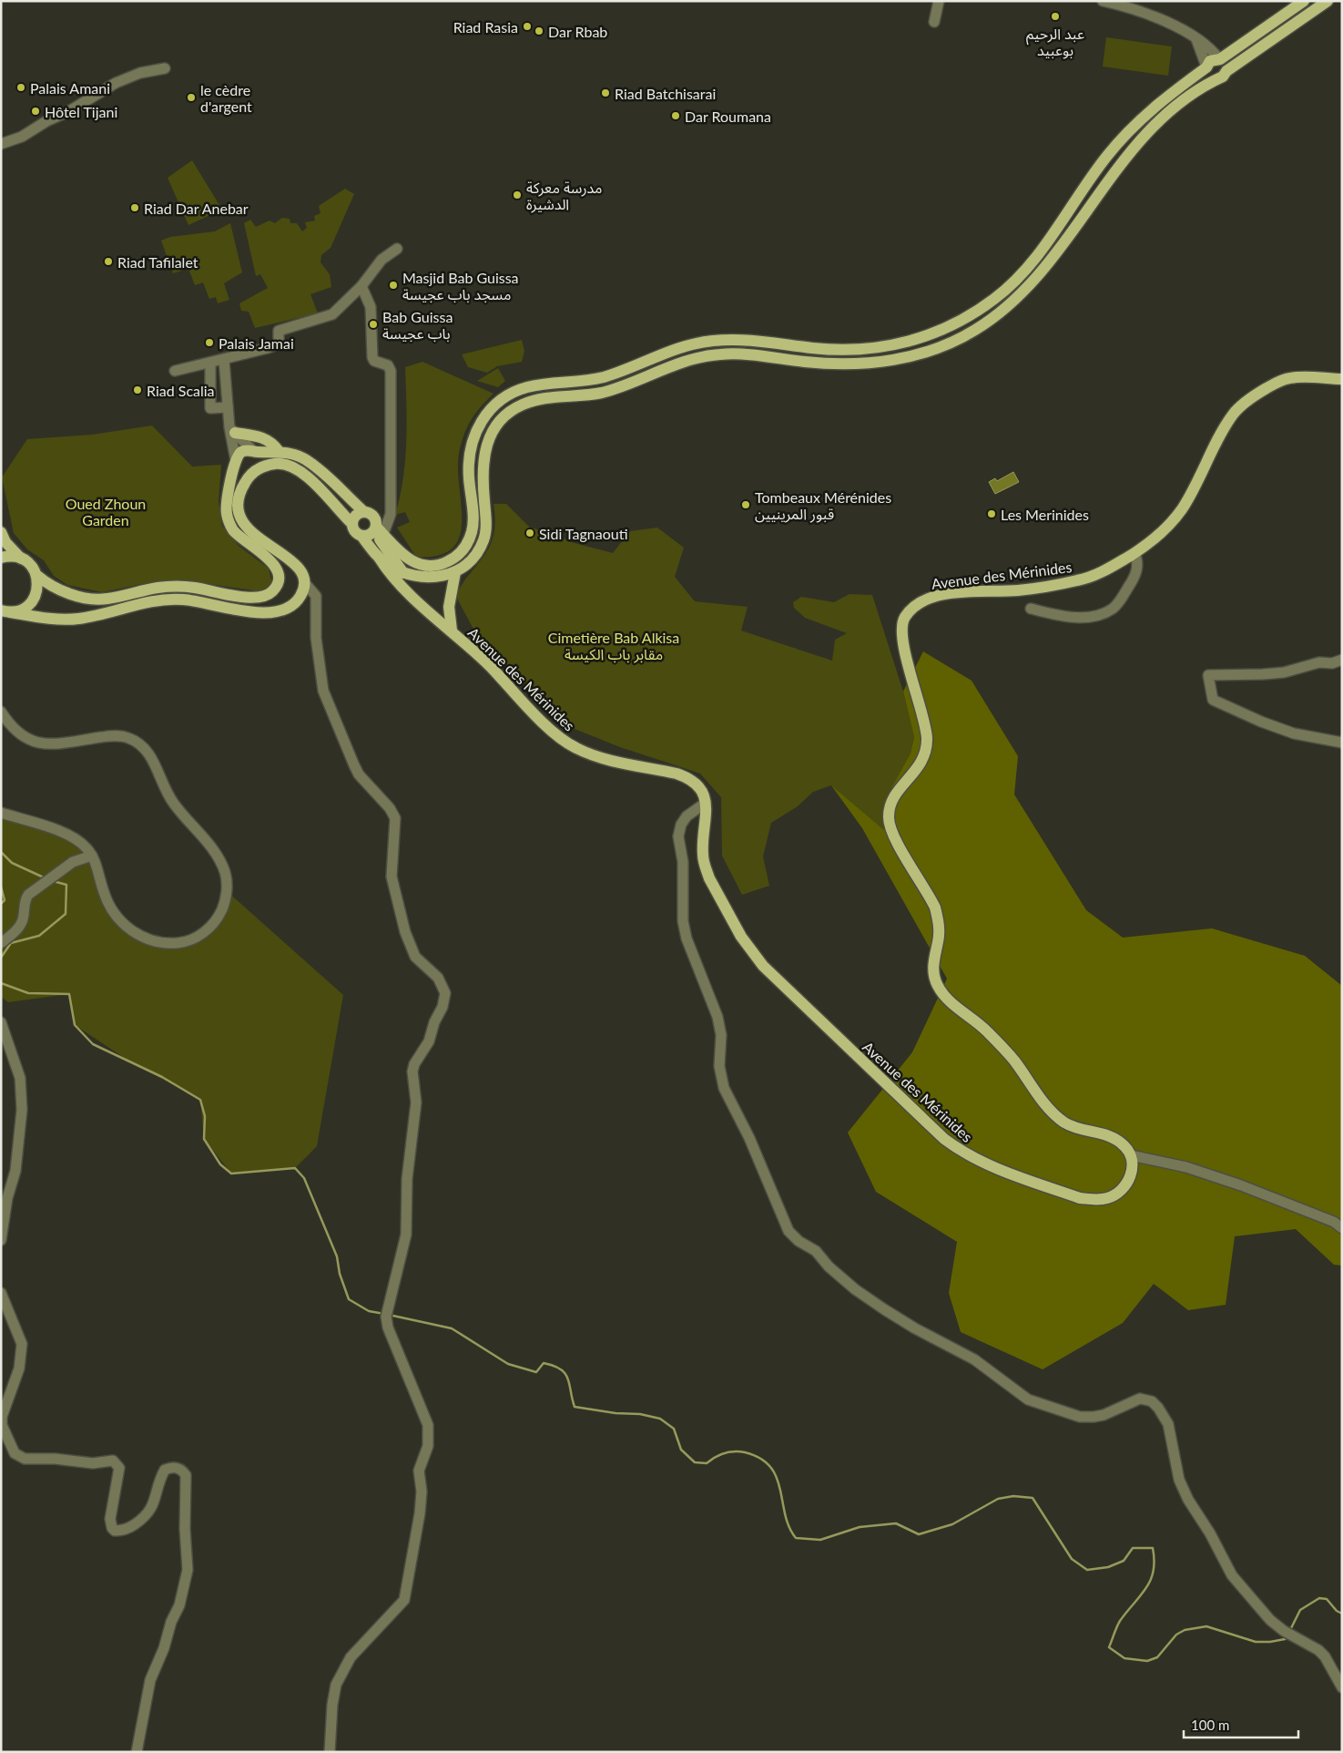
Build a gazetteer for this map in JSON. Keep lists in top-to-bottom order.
{
  "streets": {
    "main road": ["Avenue des Mérinides"]
  },
  "parks": ["Oued Zhoun Garden", "Cimetière Bab Alkisa مقابر باب الكيسة"],
  "places": [
    "عبد الرحيم بوعبيد",
    "Riad Rasia",
    "Dar Rbab",
    "Palais Amani",
    "Riad Batchisarai",
    "le cèdre d'argent",
    "Hôtel Tijani",
    "Dar Roumana",
    "مدرسة معركة الدشيرة",
    "Riad Dar Anebar",
    "Riad Tafilalet",
    "Masjid Bab Guissa مسجد باب عجيسة",
    "Bab Guissa باب عجيسة",
    "Palais Jamai",
    "Riad Scalia",
    "Tombeaux Mérénides قبور المرينيين",
    "Les Merinides",
    "Sidi Tagnaouti"
  ],
  "scale_bar": "100 m"
}
